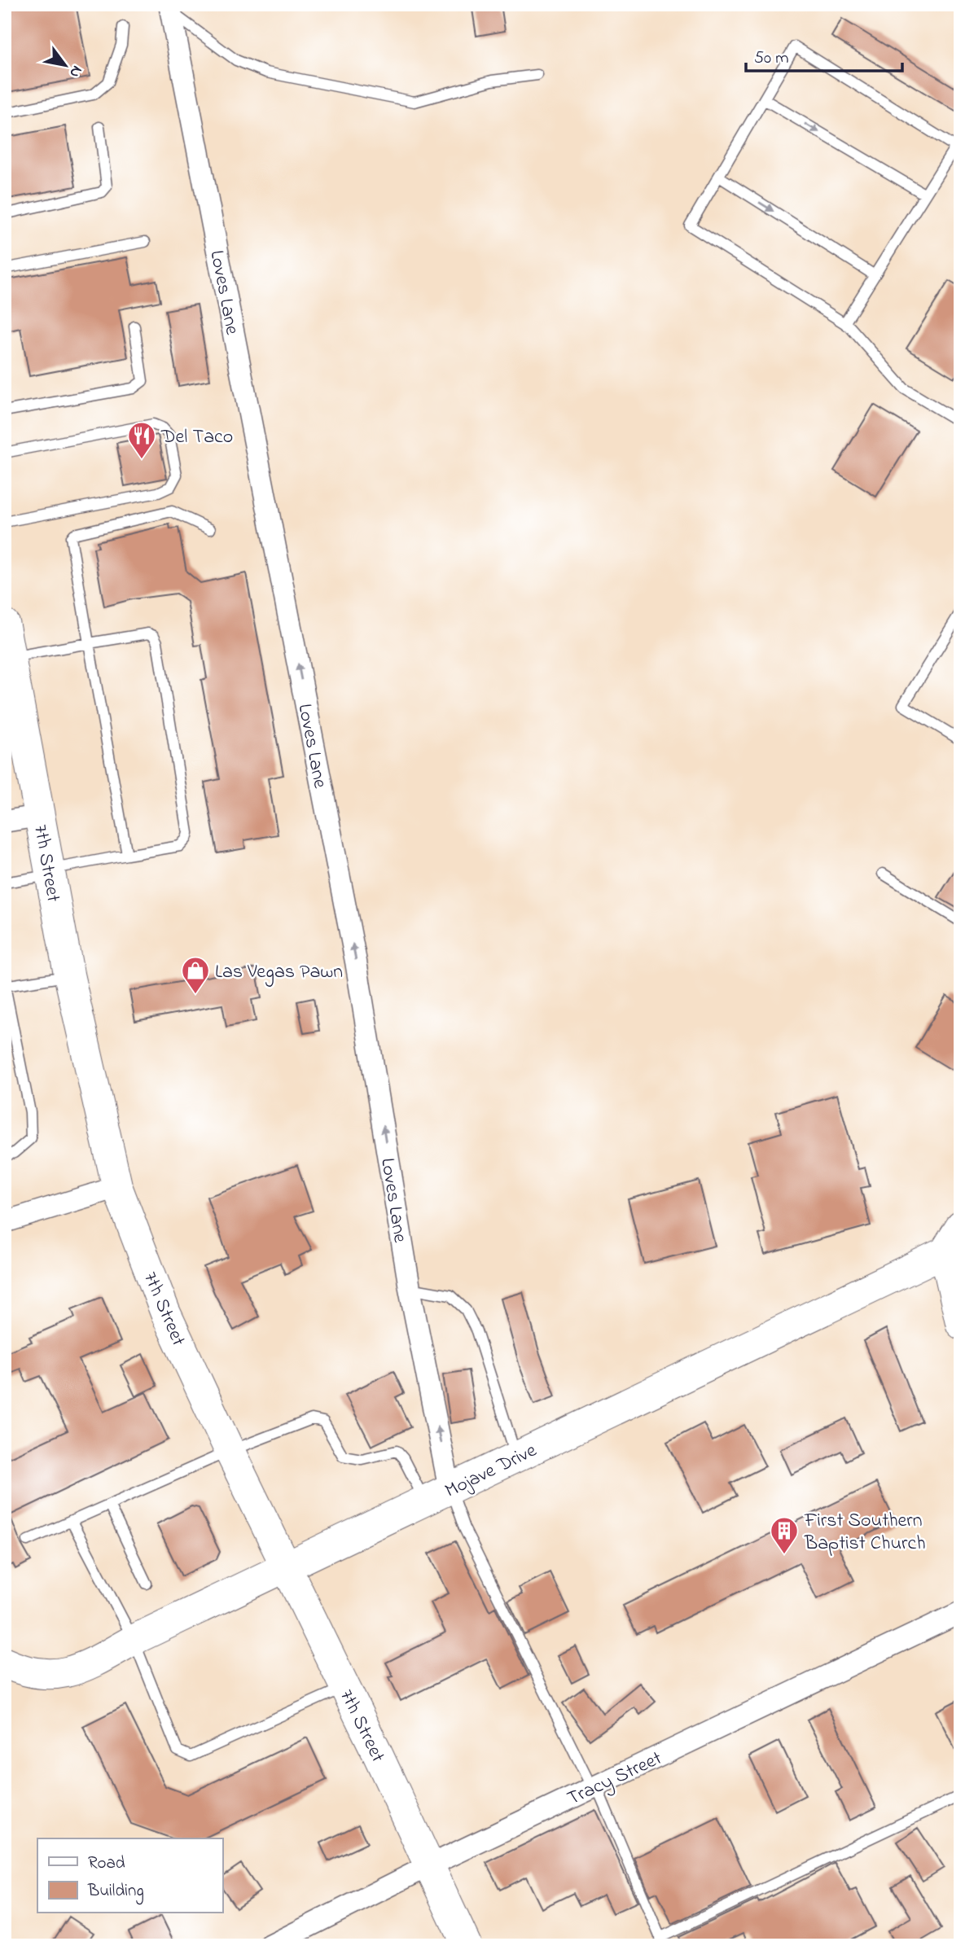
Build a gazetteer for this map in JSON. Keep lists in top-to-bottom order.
{
  "streets": {
    "main road": ["7th Street", "Mojave Drive"],
    "street": ["Loves Lane", "Tracy Street"]
  },
  "crossings": [
    ["Loves Lane", "Mojave Drive"],
    ["7th Street", "Mojave Drive"],
    ["7th Street", "Tracy Street"]
  ],
  "one_way": ["Loves Lane"],
  "places": {
    "restaurant": ["Del Taco"],
    "shop": ["Las Vegas Pawn"],
    "building": ["First Southern Baptist Church"]
  },
  "legend": ["Road", "Building"],
  "scale_bar": "50 m",
  "north": "bottom right"
}
